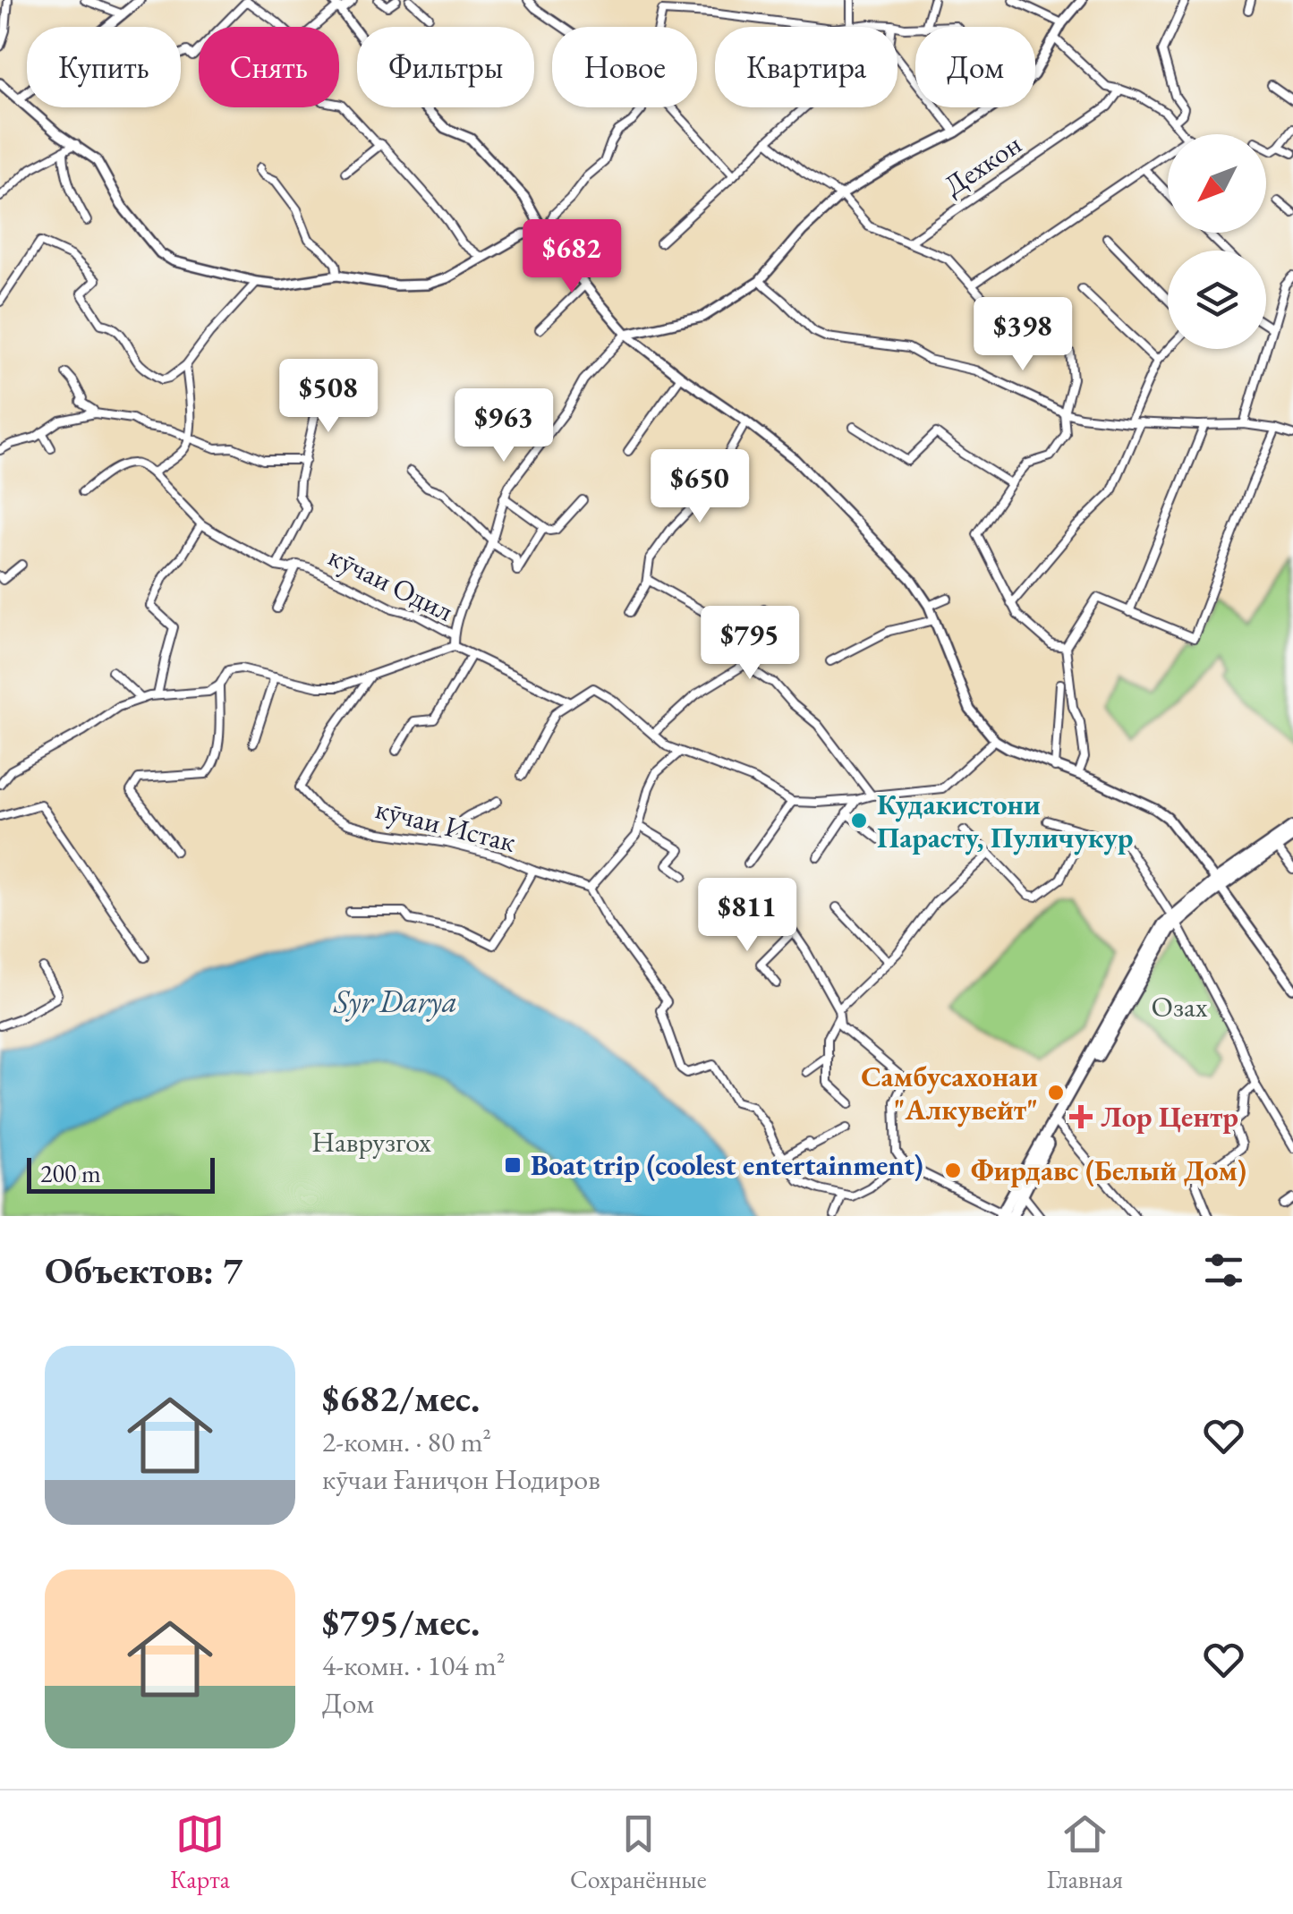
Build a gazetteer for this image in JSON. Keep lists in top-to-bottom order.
{
  "streets": {
    "street": ["Дехкон", "кӯчаи Одил", "кӯчаи Истак"]
  },
  "crossings": [
    ["кӯчаи Одил", "кӯчаи Истак"]
  ],
  "water": ["Syr Darya"],
  "parks": ["Озах", "Наврузгох"],
  "places": {
    "other": ["Кудакистони Парасту, Пуличукур", "Самбусахонаи \"Алкувейт\"", "Фирдавс (Белый Дом)"],
    "health": ["Лор Центр"],
    "transit": ["Boat trip (coolest entertainment)"]
  },
  "scale_bar": "200 m",
  "north": "bottom left",
  "page": {
    "chip": [
      "Купить",
      "Снять",
      "Фильтры",
      "Новое",
      "Квартира",
      "Дом"
    ],
    "price": [
      "$682",
      "$398",
      "$508",
      "$963",
      "$650",
      "$795",
      "$811"
    ],
    "scale": "200 m",
    "heading": "Объектов: 7",
    "list": [
      {
        "name": "$682/мес.",
        "note": "2-комн. · 80 m² · кӯчаи Ғаниҷон Нодиров"
      },
      {
        "name": "$795/мес.",
        "note": "4-комн. · 104 m² · Дом"
      }
    ],
    "tabs": ["Карта", "Сохранённые", "Главная"]
  }
}
